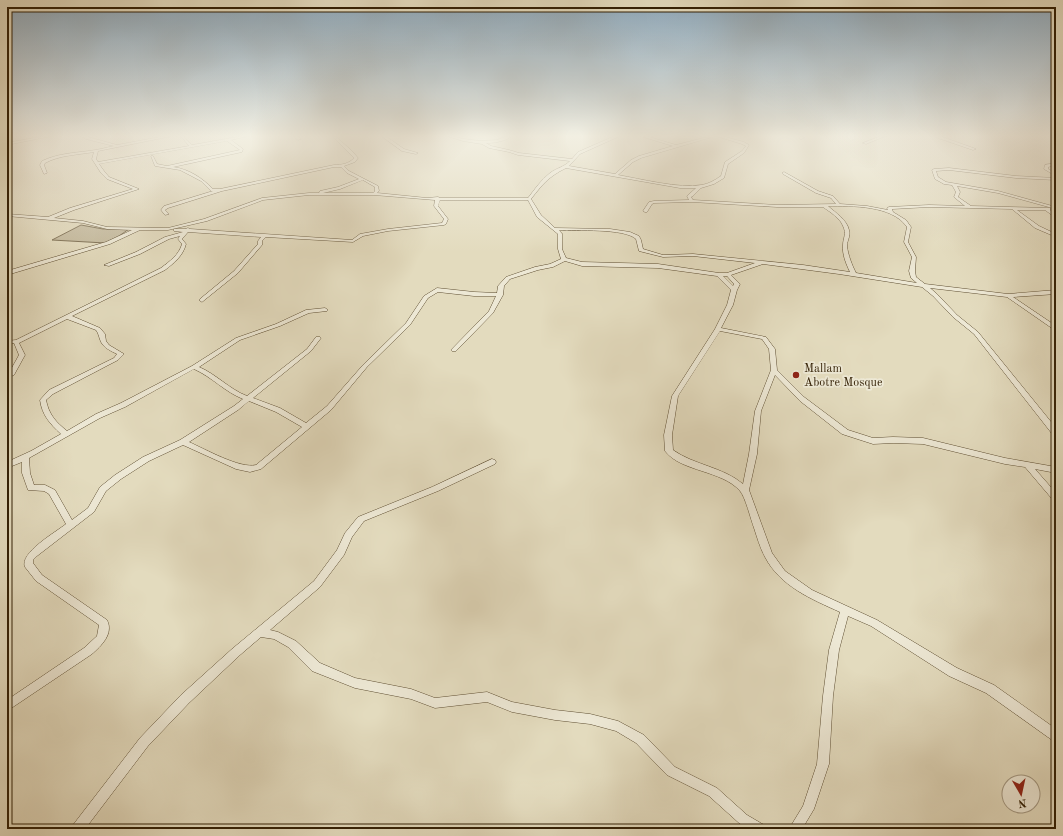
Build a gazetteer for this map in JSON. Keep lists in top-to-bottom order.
{
  "places": ["Mallam Abotre Mosque"],
  "north": "bottom"
}
